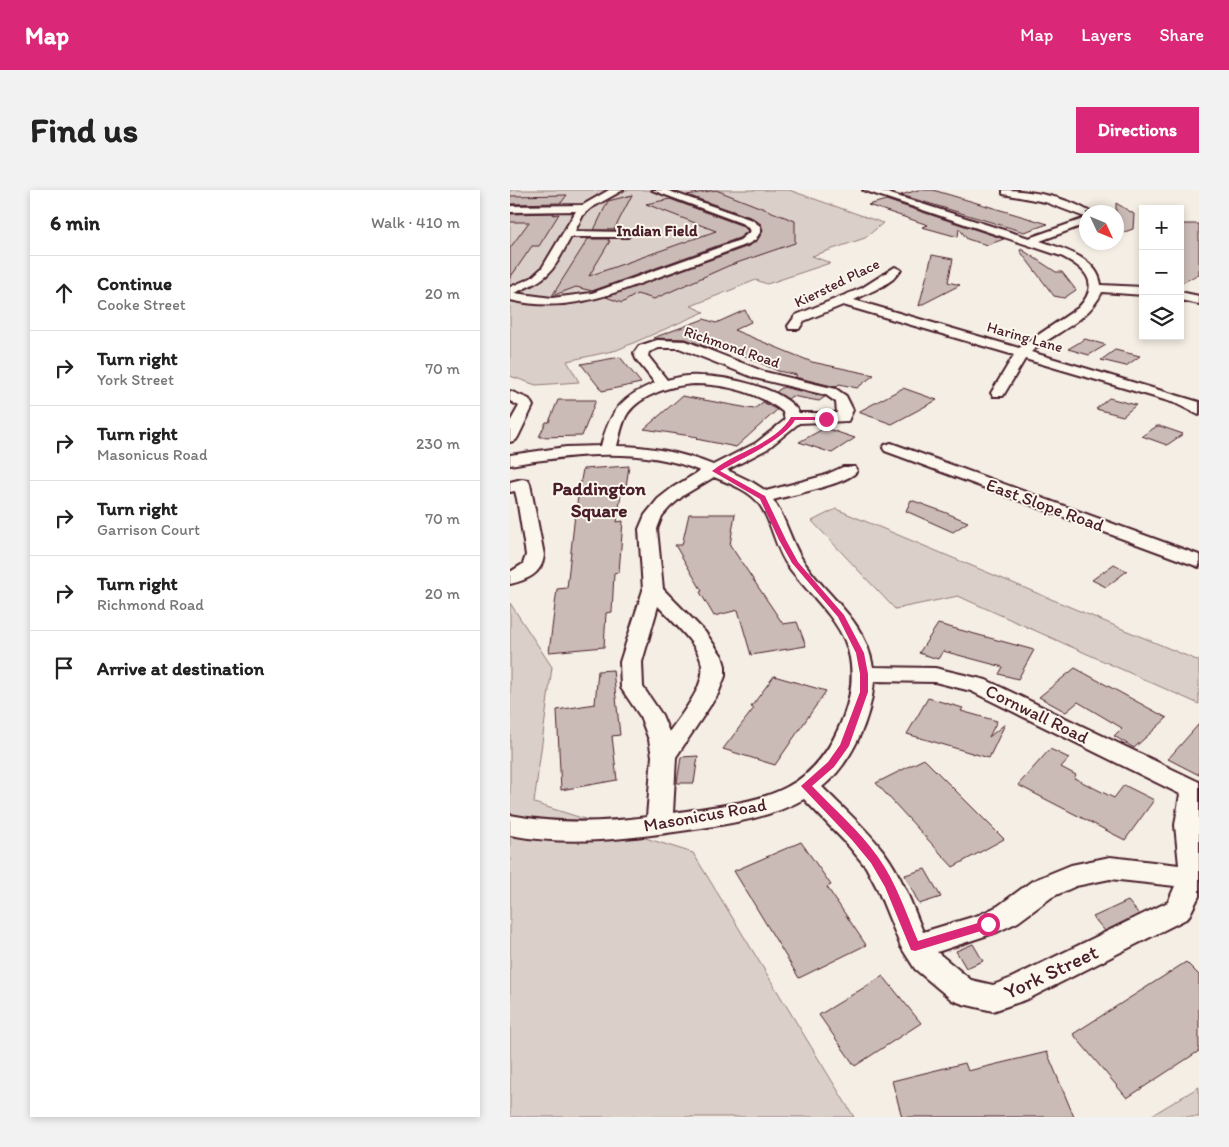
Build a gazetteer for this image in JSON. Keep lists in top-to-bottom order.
{
  "streets": {
    "street": [
      "Kiersted Place",
      "Haring Lane",
      "Richmond Road",
      "East Slope Road",
      "Cornwall Road",
      "Masonicus Road",
      "York Street"
    ]
  },
  "crossings": [
    ["Kiersted Place", "Haring Lane"],
    ["Cornwall Road", "Masonicus Road"],
    ["Cornwall Road", "York Street"],
    ["Masonicus Road", "York Street"]
  ],
  "districts": ["Indian Field", "Paddington Square"],
  "north": "bottom right",
  "page": {
    "header": "Map",
    "nav": ["Map", "Layers", "Share"],
    "buttons": "Directions",
    "title": "Find us",
    "heading": ["6 min", "Walk · 410 m"],
    "map_buttons": ["+", "−"],
    "list": [
      ["Continue", "Cooke Street", "20 m"],
      ["Turn right", "York Street", "70 m"],
      ["Turn right", "Masonicus Road", "230 m"],
      ["Turn right", "Garrison Court", "70 m"],
      ["Turn right", "Richmond Road", "20 m"],
      "Arrive at destination"
    ]
  }
}
